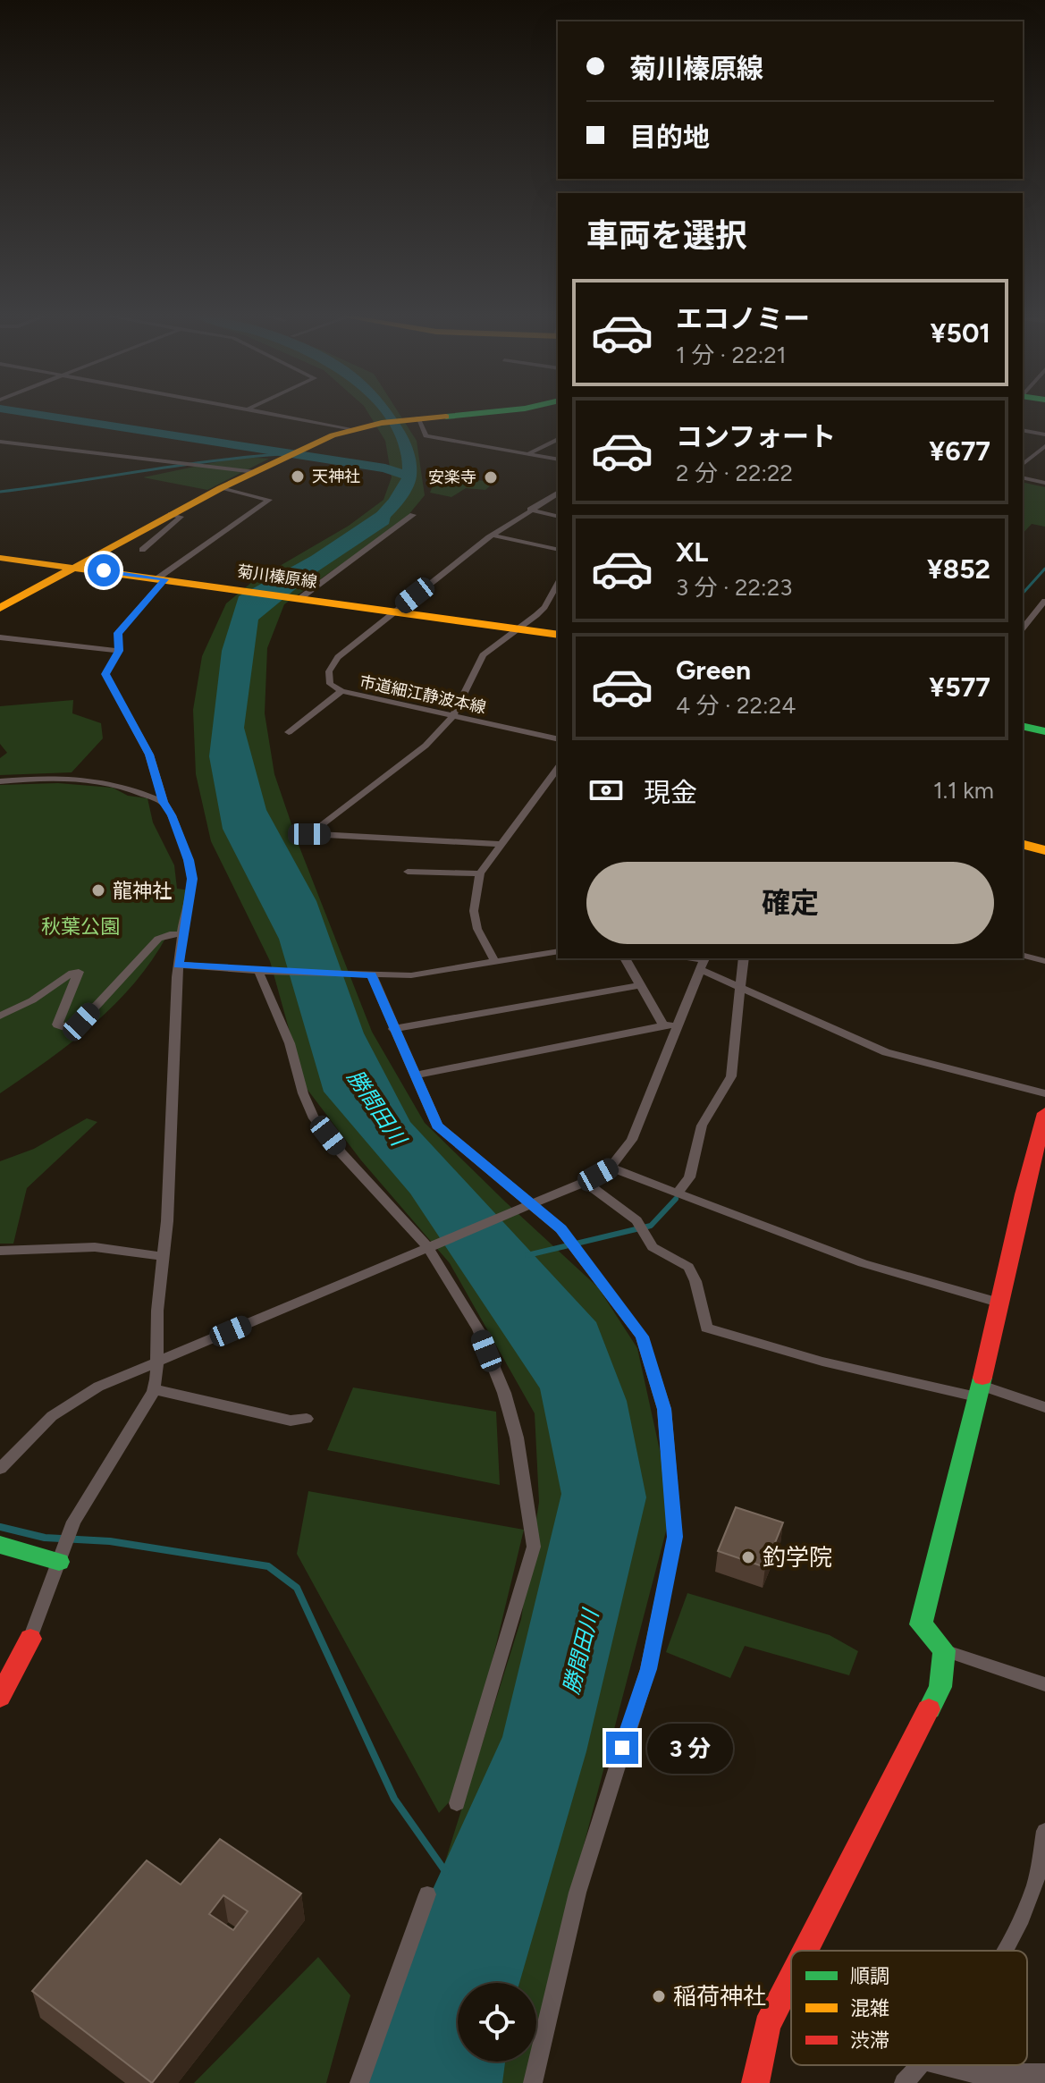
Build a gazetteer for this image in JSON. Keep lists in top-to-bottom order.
{
  "streets": {
    "street": ["菊川榛原線", "市道細江静波本線"]
  },
  "crossings": [
    ["菊川榛原線", "市道細江静波本線"]
  ],
  "water": ["勝間田川"],
  "parks": ["秋葉公園"],
  "places": [
    "天神社",
    "安楽寺",
    "龍神社",
    "釣学院",
    "稲荷神社"
  ],
  "legend": ["順調", "混雑", "渋滞"],
  "page": {
    "banner": ["菊川榛原線", "目的地"],
    "heading": "車両を選択",
    "list": [
      {
        "name": "エコノミー",
        "note": "1 分 · 22:21",
        "value": "¥501"
      },
      {
        "name": "コンフォート",
        "note": "2 分 · 22:22",
        "value": "¥677"
      },
      {
        "name": "XL",
        "note": "3 分 · 22:23",
        "value": "¥852"
      },
      {
        "name": "Green",
        "note": "4 分 · 22:24",
        "value": "¥577"
      }
    ],
    "pay": ["現金", "1.1 km"],
    "buttons": "確定",
    "bubble": "3 分"
  }
}
